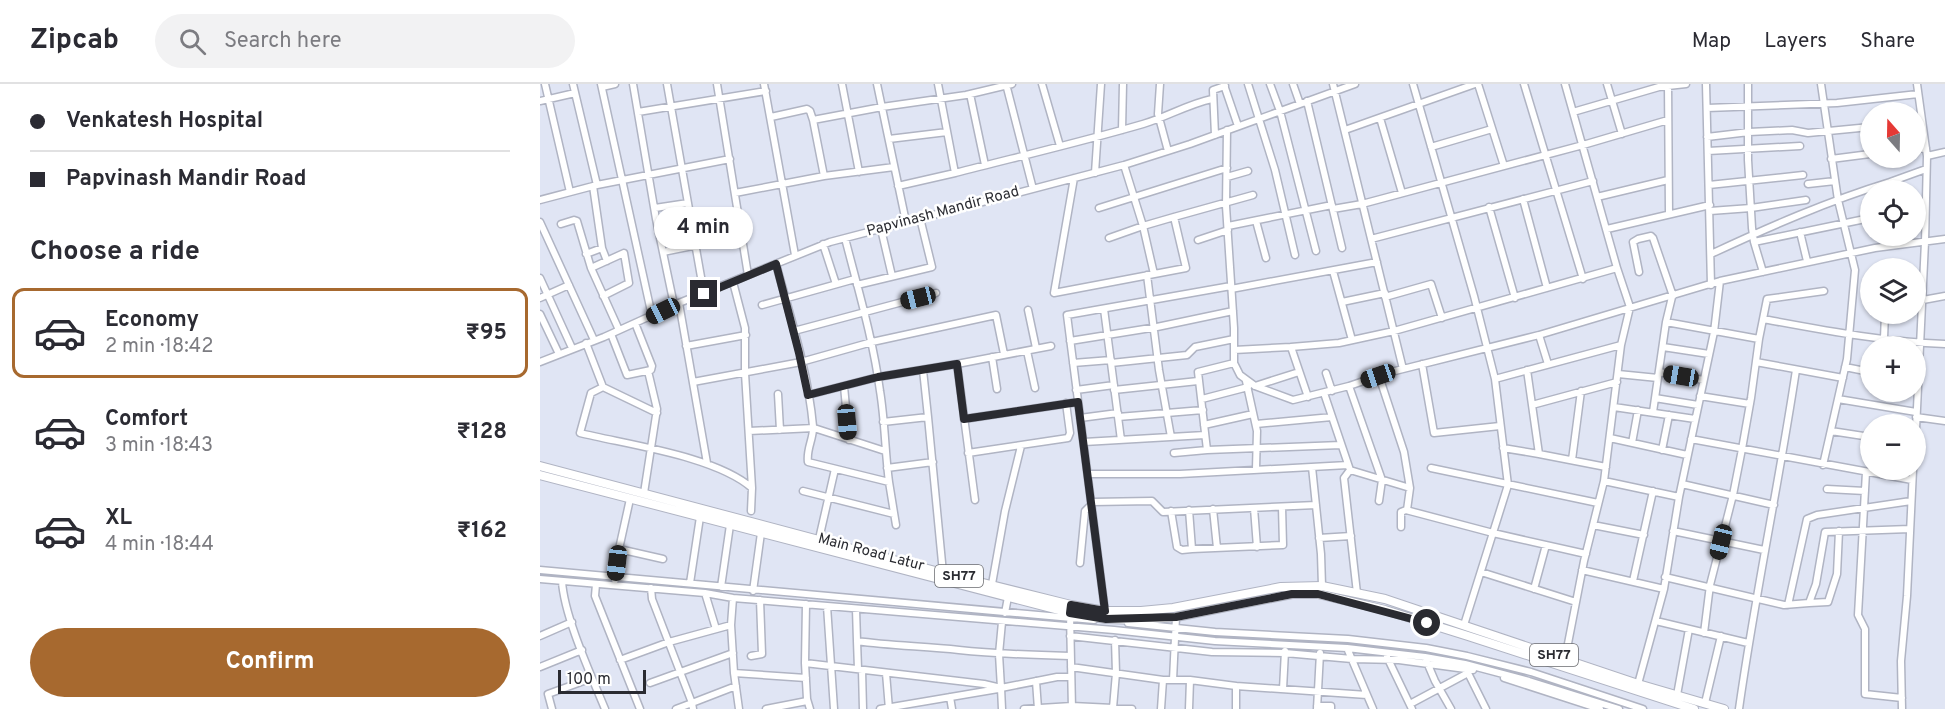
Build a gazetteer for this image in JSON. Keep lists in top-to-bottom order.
{
  "streets": {
    "main road": ["Main Road Latur", "SH77"],
    "street": ["Papvinash Mandir Road"]
  },
  "scale_bar": "100 m",
  "north": "top",
  "page": {
    "header": "Zipcab",
    "search": "Search here",
    "nav": ["Map", "Layers", "Share"],
    "banner": ["Venkatesh Hospital", "Papvinash Mandir Road"],
    "map_buttons": ["+", "−"],
    "bubble": "4 min",
    "heading": "Choose a ride",
    "list": [
      {
        "name": "Economy",
        "note": "2 min · 18:42",
        "value": "₹95"
      },
      {
        "name": "Comfort",
        "note": "3 min · 18:43",
        "value": "₹128"
      },
      {
        "name": "XL",
        "note": "4 min · 18:44",
        "value": "₹162"
      }
    ],
    "buttons": "Confirm",
    "scale": "100 m"
  }
}
